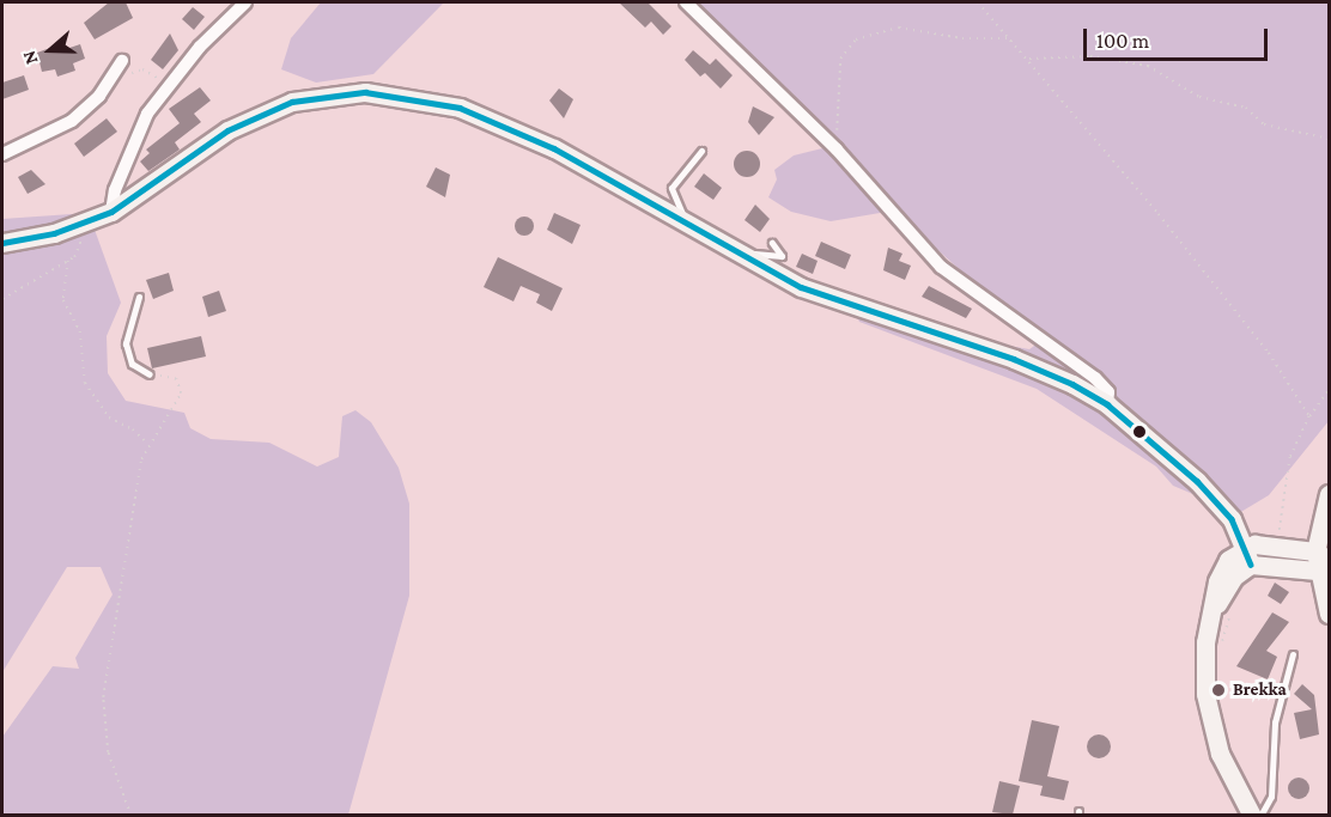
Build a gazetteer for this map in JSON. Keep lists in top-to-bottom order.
{
  "places": ["Brekka"],
  "scale_bar": "100 m",
  "north": "left"
}
